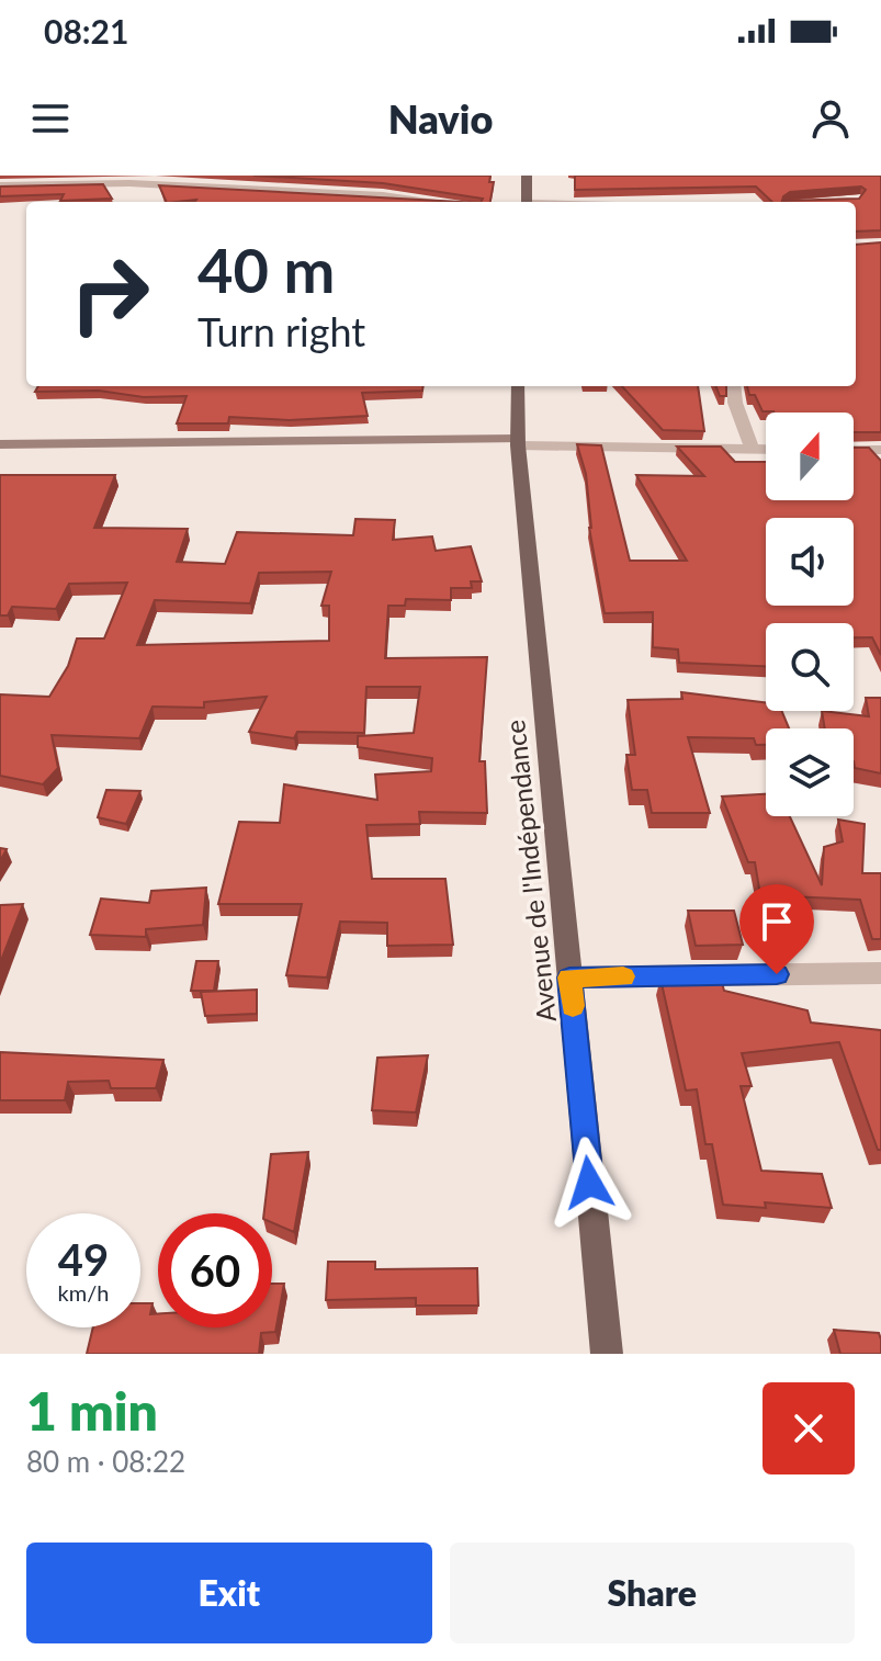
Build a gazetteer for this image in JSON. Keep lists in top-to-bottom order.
{
  "streets": {
    "main road": ["Avenue de l'Indépendance"]
  },
  "north": "top",
  "page": {
    "status": "08:21",
    "header": "Navio",
    "turn": ["40 m", "Turn right"],
    "speed": "49 km/h",
    "limit": "60",
    "heading": ["1 min", "80 m · 08:22"],
    "buttons": ["Exit", "Share"]
  }
}
